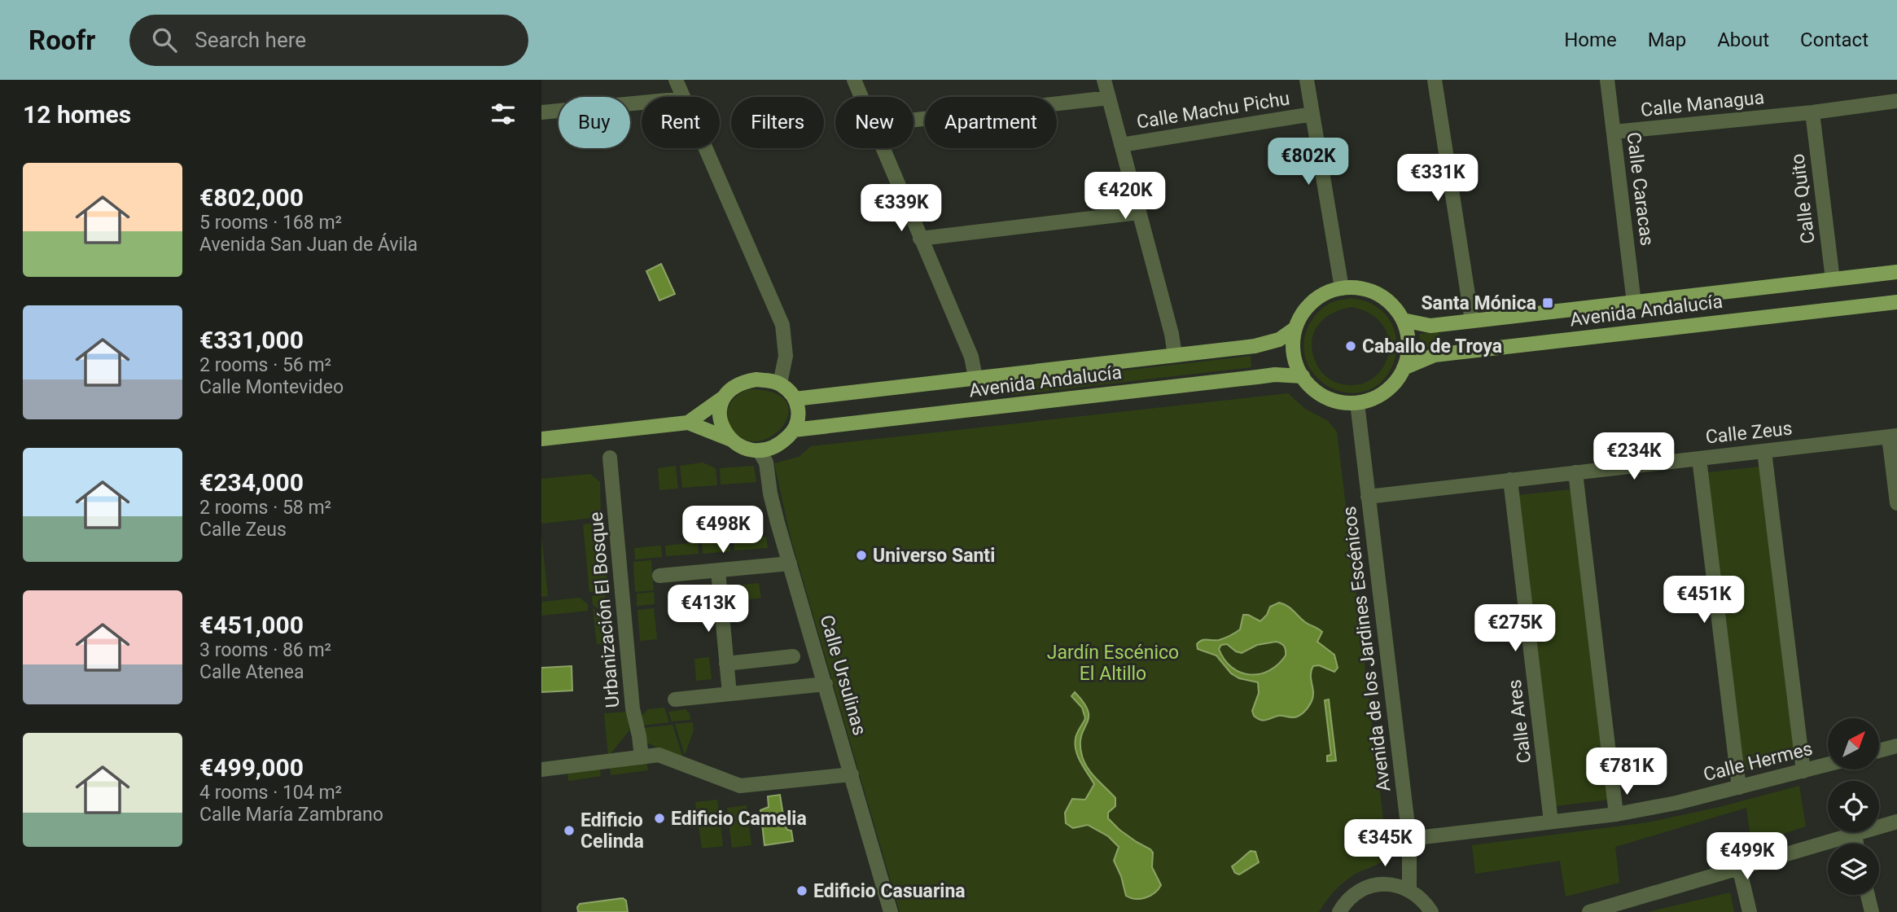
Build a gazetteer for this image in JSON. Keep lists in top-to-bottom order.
{
  "streets": {
    "main road": ["Avenida Andalucía"],
    "street": [
      "Calle Managua",
      "Calle Machu Pichu",
      "Calle Caracas",
      "Calle Quito",
      "Calle Zeus",
      "Urbanización El Bosque",
      "Avenida de los Jardines Escénicos",
      "Calle Ursulinas",
      "Calle Ares",
      "Calle Hermes"
    ]
  },
  "crossings": [
    ["Calle Managua", "Calle Caracas"],
    ["Calle Managua", "Calle Quito"],
    ["Calle Caracas", "Avenida Andalucía"],
    ["Calle Quito", "Avenida Andalucía"],
    ["Avenida Andalucía", "Avenida de los Jardines Escénicos"],
    ["Avenida Andalucía", "Calle Ursulinas"],
    ["Calle Zeus", "Avenida de los Jardines Escénicos"],
    ["Calle Zeus", "Calle Ares"],
    ["Avenida de los Jardines Escénicos", "Calle Hermes"],
    ["Calle Ares", "Calle Hermes"]
  ],
  "parks": ["Jardín Escénico El Altillo"],
  "places": {
    "transit": ["Santa Mónica"],
    "other": [
      "Caballo de Troya",
      "Universo Santi",
      "Edificio Camelia",
      "Edificio Celinda",
      "Edificio Casuarina"
    ]
  },
  "north": "top right",
  "page": {
    "header": "Roofr",
    "search": "Search here",
    "nav": [
      "Home",
      "Map",
      "About",
      "Contact"
    ],
    "heading": "12 homes",
    "chip": [
      "Buy",
      "Rent",
      "Filters",
      "New",
      "Apartment"
    ],
    "price": [
      "€802K",
      "€331K",
      "€420K",
      "€339K",
      "€234K",
      "€498K",
      "€451K",
      "€413K",
      "€275K",
      "€781K",
      "€345K",
      "€499K"
    ],
    "list": [
      {
        "name": "€802,000",
        "note": "5 rooms · 168 m² · Avenida San Juan de Ávila"
      },
      {
        "name": "€331,000",
        "note": "2 rooms · 56 m² · Calle Montevideo"
      },
      {
        "name": "€234,000",
        "note": "2 rooms · 58 m² · Calle Zeus"
      },
      {
        "name": "€451,000",
        "note": "3 rooms · 86 m² · Calle Atenea"
      },
      {
        "name": "€499,000",
        "note": "4 rooms · 104 m² · Calle María Zambrano"
      }
    ]
  }
}
